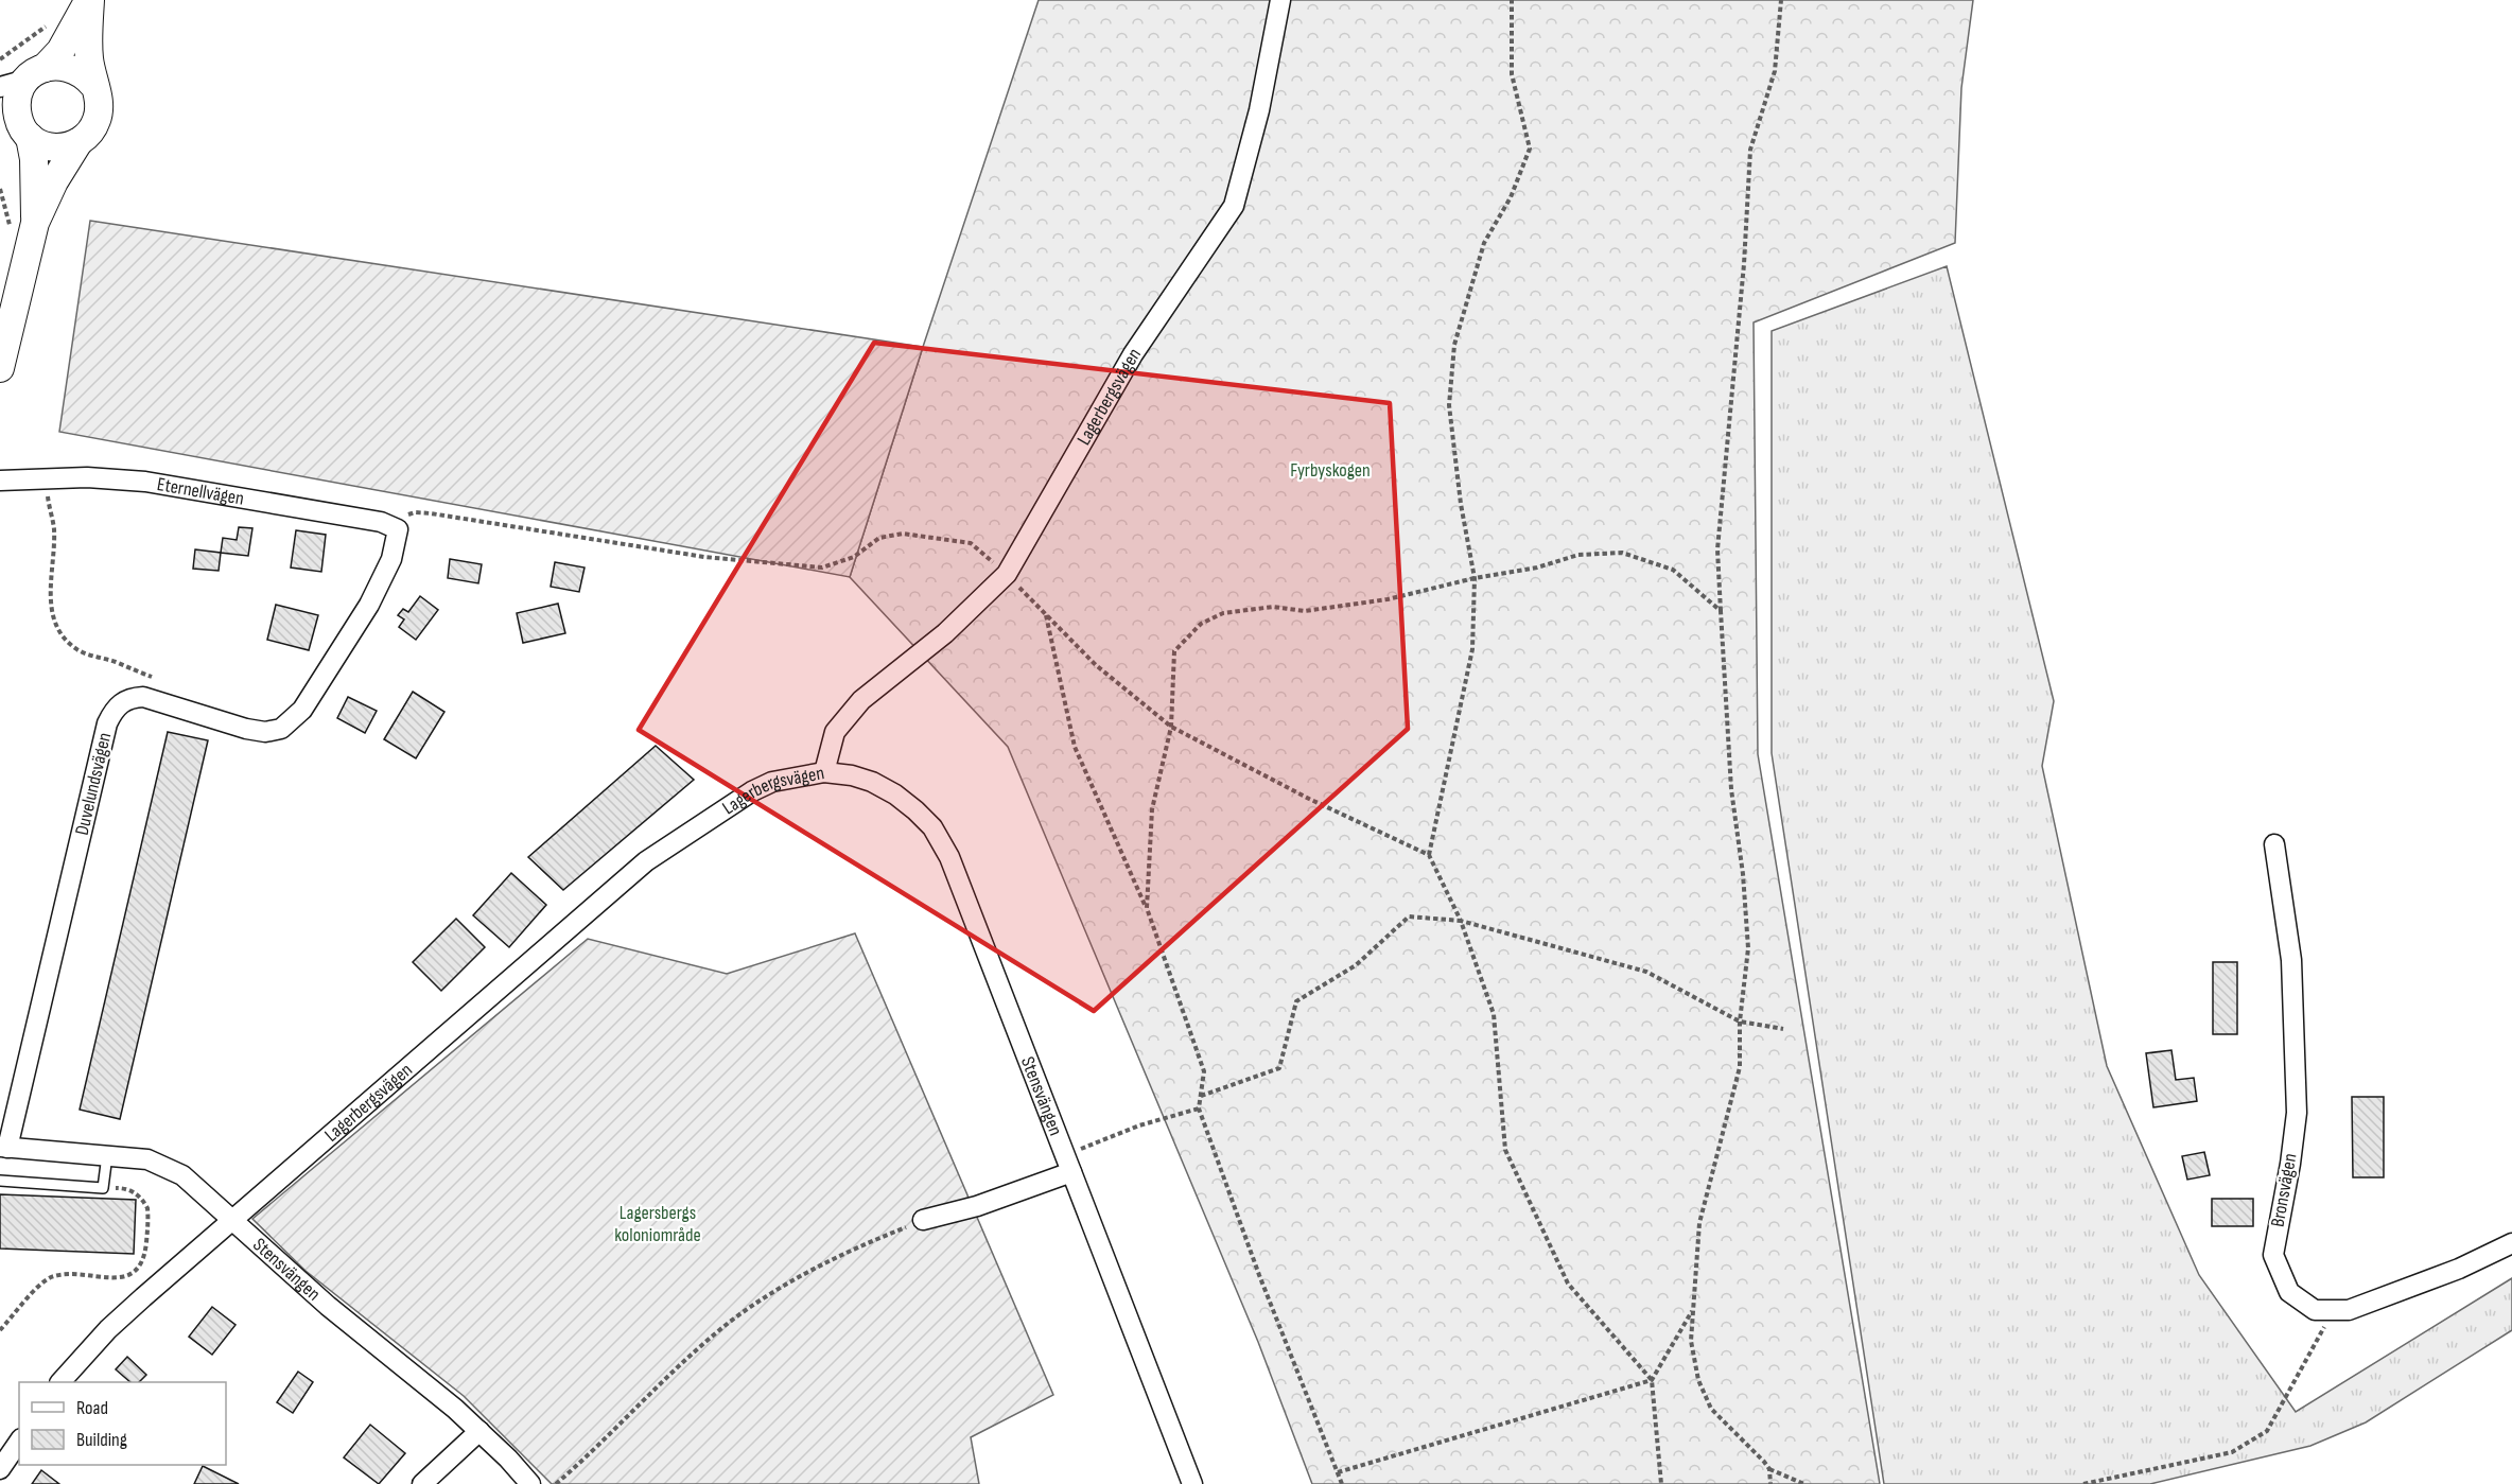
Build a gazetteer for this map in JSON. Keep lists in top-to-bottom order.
{
  "streets": {
    "street": [
      "Lagerbergsvägen",
      "Eternellvägen",
      "Duvelundsvägen",
      "Stensvängen",
      "Bronsvägen"
    ]
  },
  "crossings": [
    ["Lagerbergsvägen", "Stensvängen"],
    ["Eternellvägen", "Duvelundsvägen"],
    ["Duvelundsvägen", "Stensvängen"]
  ],
  "parks": ["Fyrbyskogen", "Lagersbergs koloniområde"],
  "legend": ["Road", "Building"]
}
